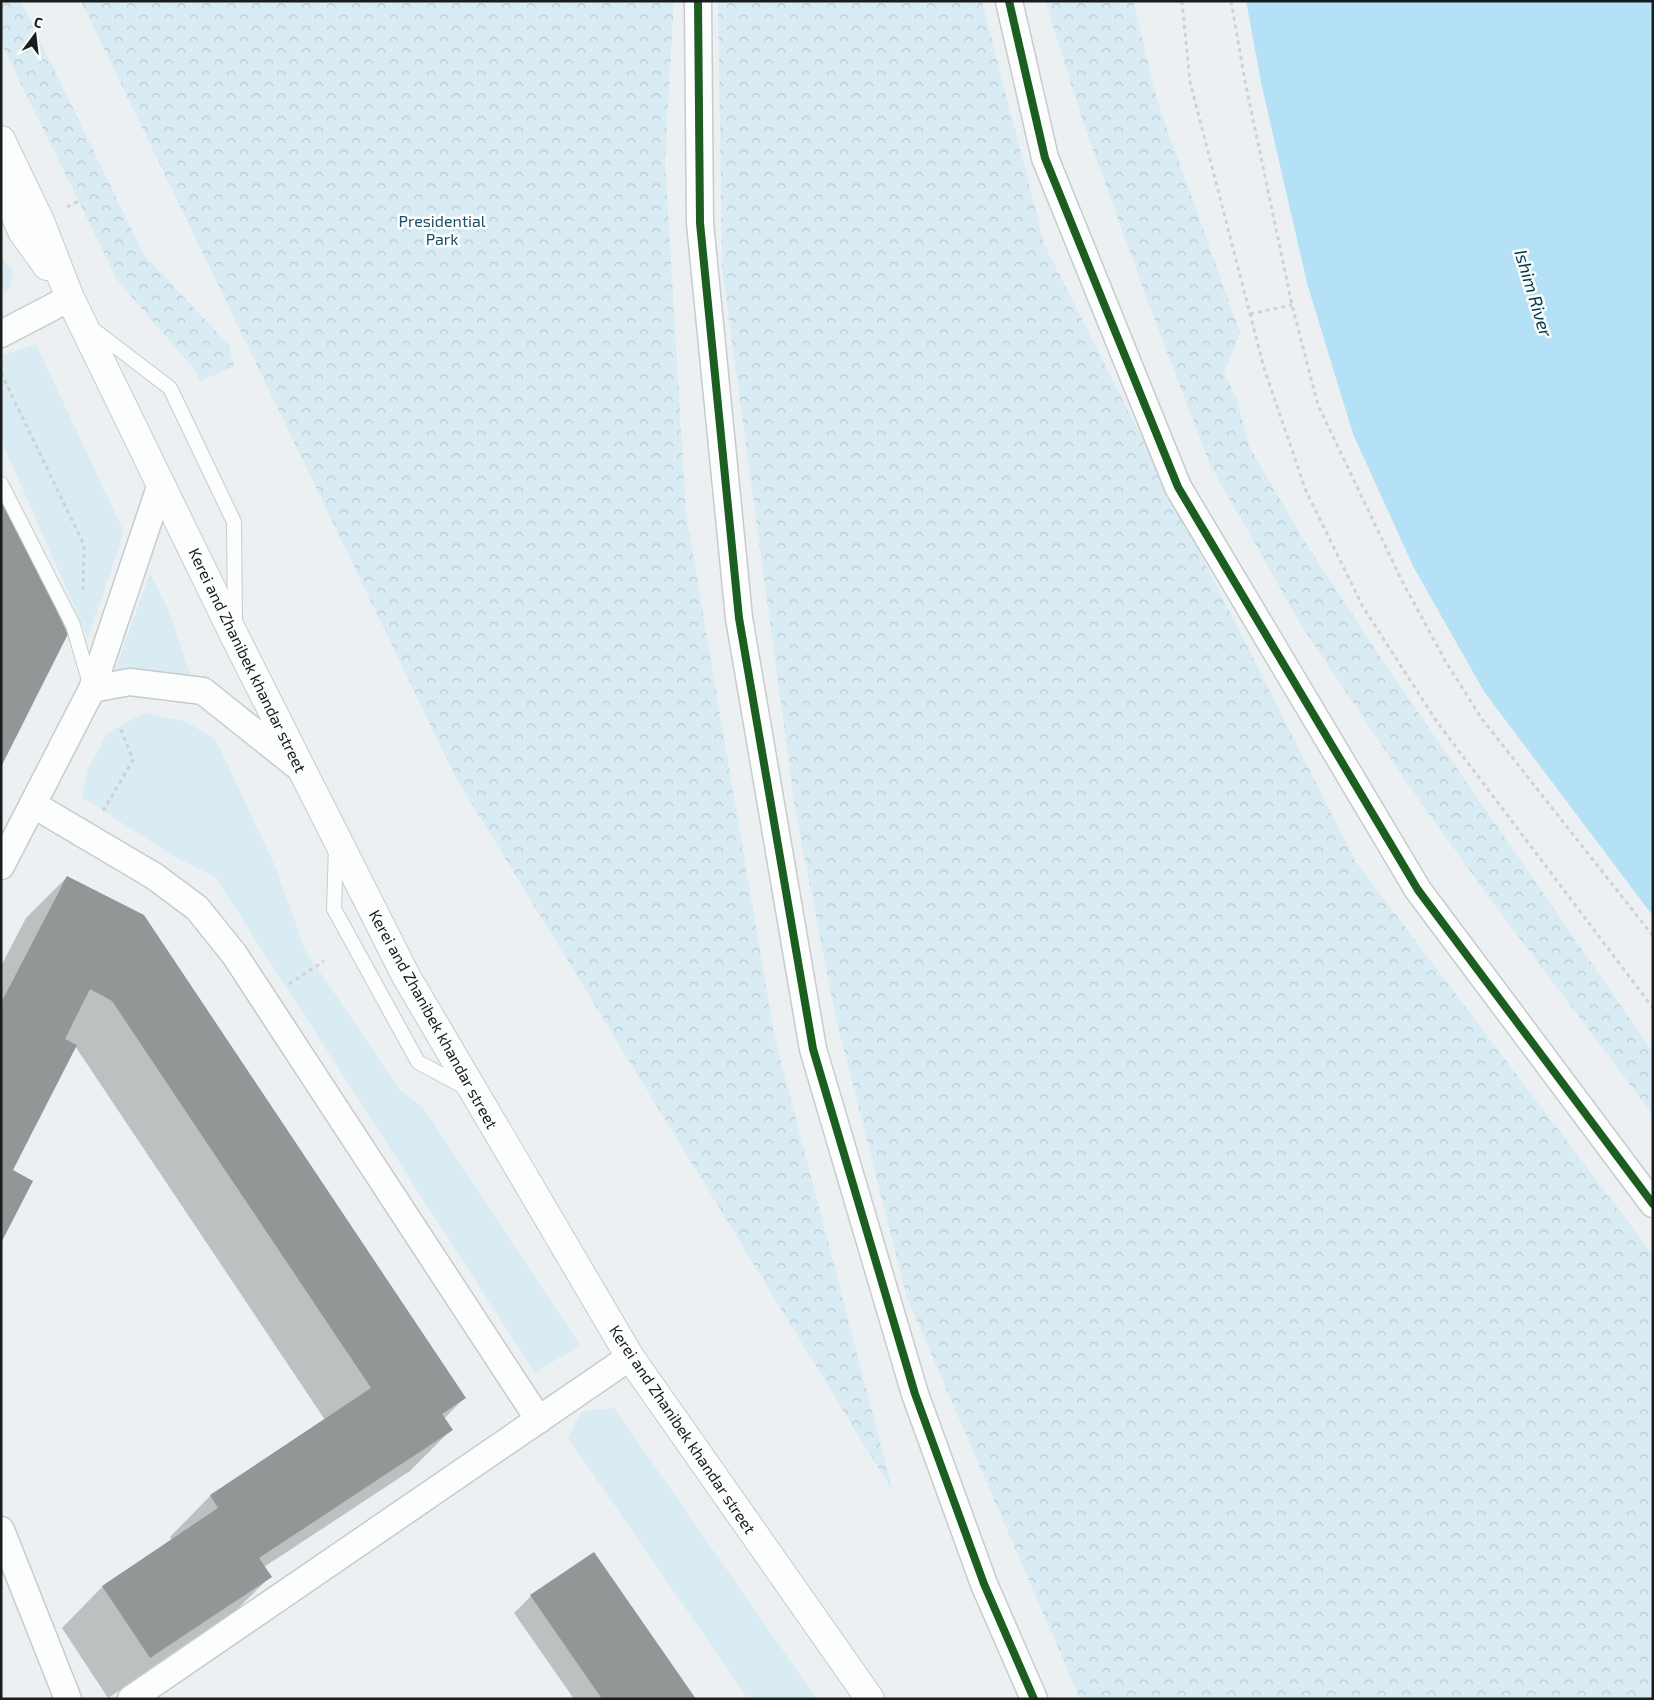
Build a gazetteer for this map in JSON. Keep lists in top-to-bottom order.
{
  "streets": {
    "main road": ["Kerei and Zhanibek khandar street"]
  },
  "water": ["Ishim River"],
  "parks": ["Presidential Park"],
  "north": "top"
}
